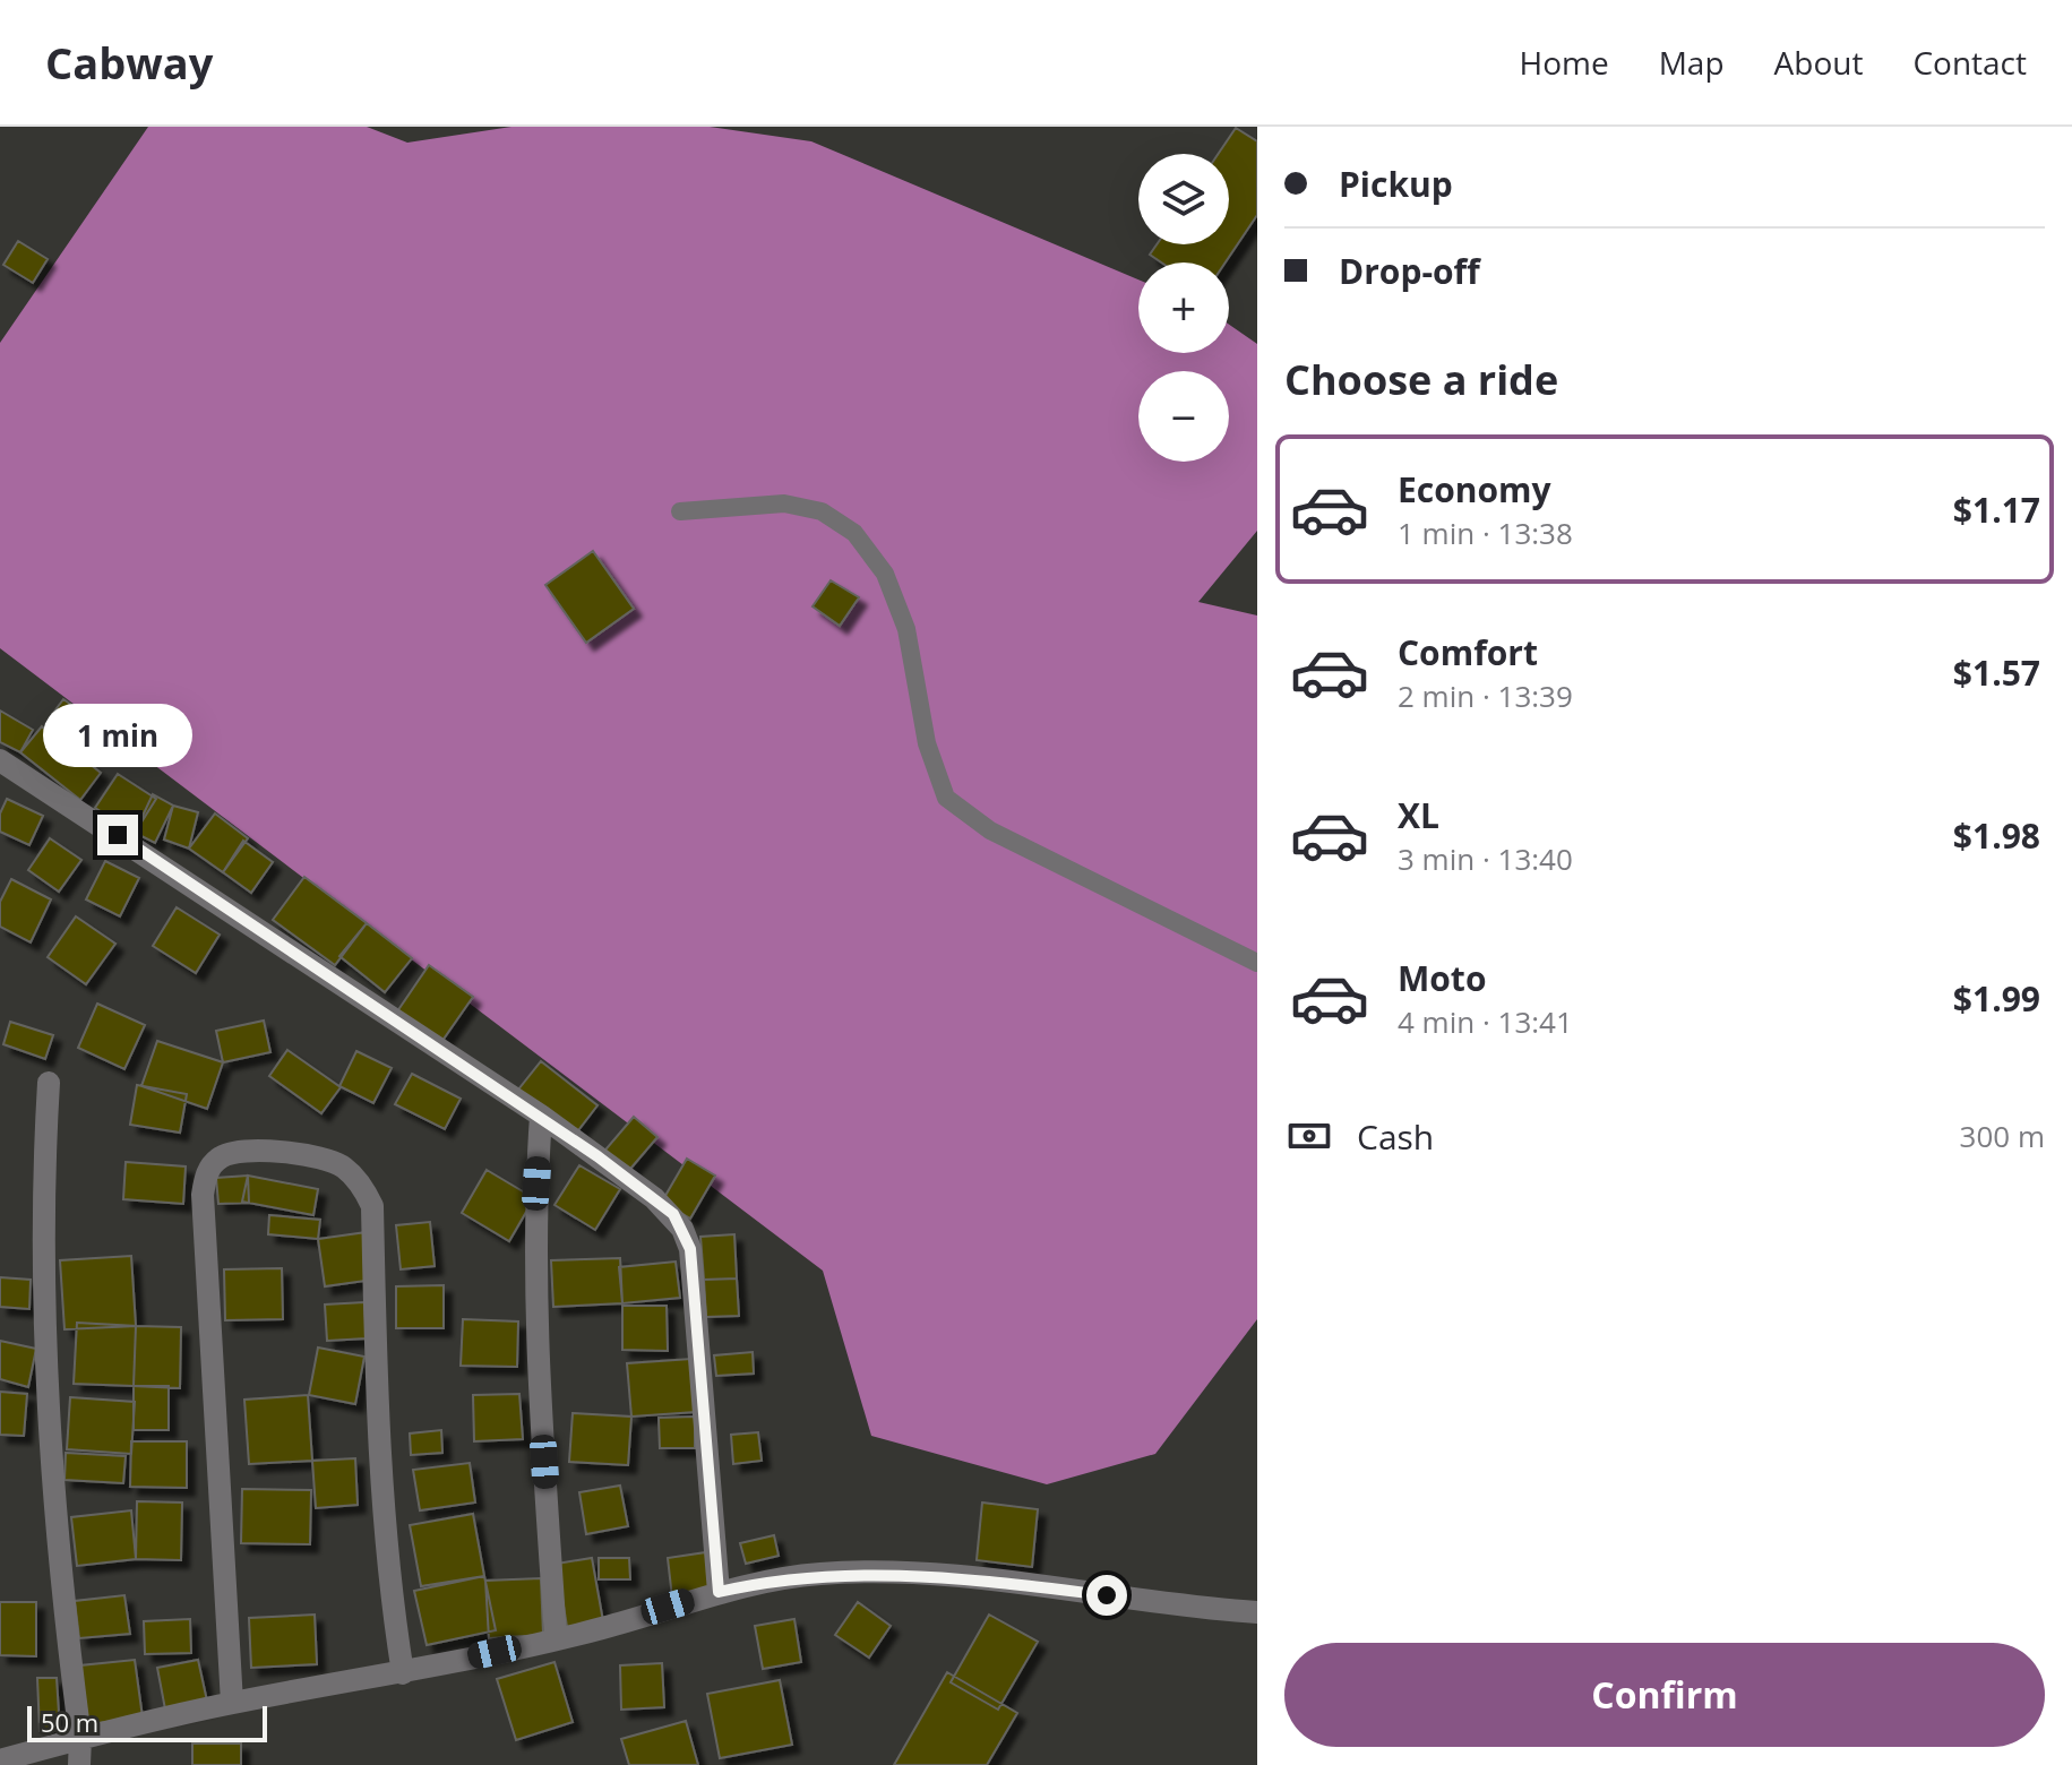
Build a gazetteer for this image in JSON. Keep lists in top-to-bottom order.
{
  "scale_bar": "50 m",
  "page": {
    "header": "Cabway",
    "nav": [
      "Home",
      "Map",
      "About",
      "Contact"
    ],
    "banner": ["Pickup", "Drop-off"],
    "map_buttons": ["+", "−"],
    "heading": "Choose a ride",
    "list": [
      {
        "name": "Economy",
        "note": "1 min · 13:38",
        "value": "$1.17"
      },
      {
        "name": "Comfort",
        "note": "2 min · 13:39",
        "value": "$1.57"
      },
      {
        "name": "XL",
        "note": "3 min · 13:40",
        "value": "$1.98"
      },
      {
        "name": "Moto",
        "note": "4 min · 13:41",
        "value": "$1.99"
      }
    ],
    "bubble": "1 min",
    "pay": ["Cash", "300 m"],
    "buttons": "Confirm",
    "scale": "50 m"
  }
}
